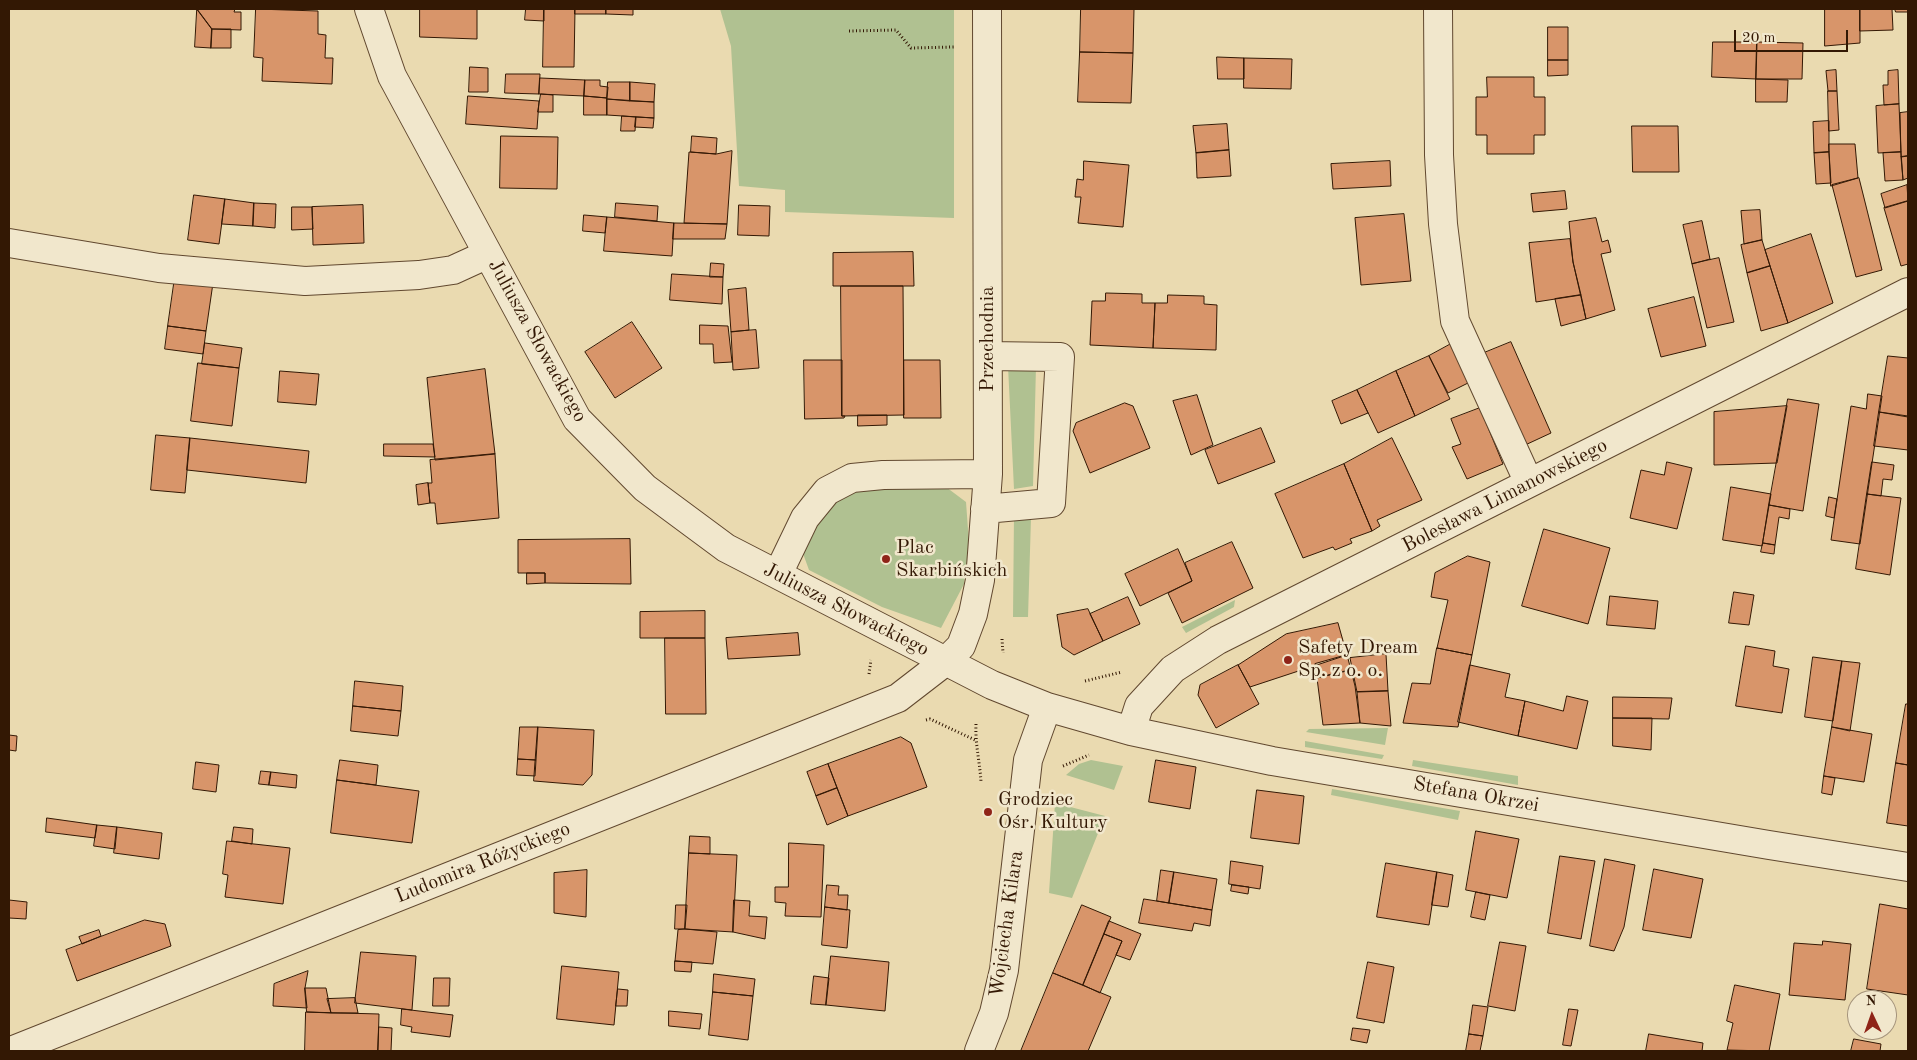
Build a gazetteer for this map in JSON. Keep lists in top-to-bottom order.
{
  "streets": {
    "street": [
      "Przechodnia",
      "Juliusza Słowackiego",
      "Bolesława Limanowskiego",
      "Stefana Okrzei",
      "Ludomira Różyckiego",
      "Wojciecha Kilara"
    ]
  },
  "crossings": [
    ["Przechodnia", "Juliusza Słowackiego"],
    ["Przechodnia", "Ludomira Różyckiego"],
    ["Juliusza Słowackiego", "Stefana Okrzei"],
    ["Juliusza Słowackiego", "Ludomira Różyckiego"],
    ["Juliusza Słowackiego", "Wojciecha Kilara"],
    ["Bolesława Limanowskiego", "Stefana Okrzei"],
    ["Stefana Okrzei", "Wojciecha Kilara"]
  ],
  "places": ["Plac Skarbińskich", "Safety Dream Sp. z o. o.", "Grodziec Ośr. Kultury"],
  "scale_bar": "20 m",
  "north": "top"
}
